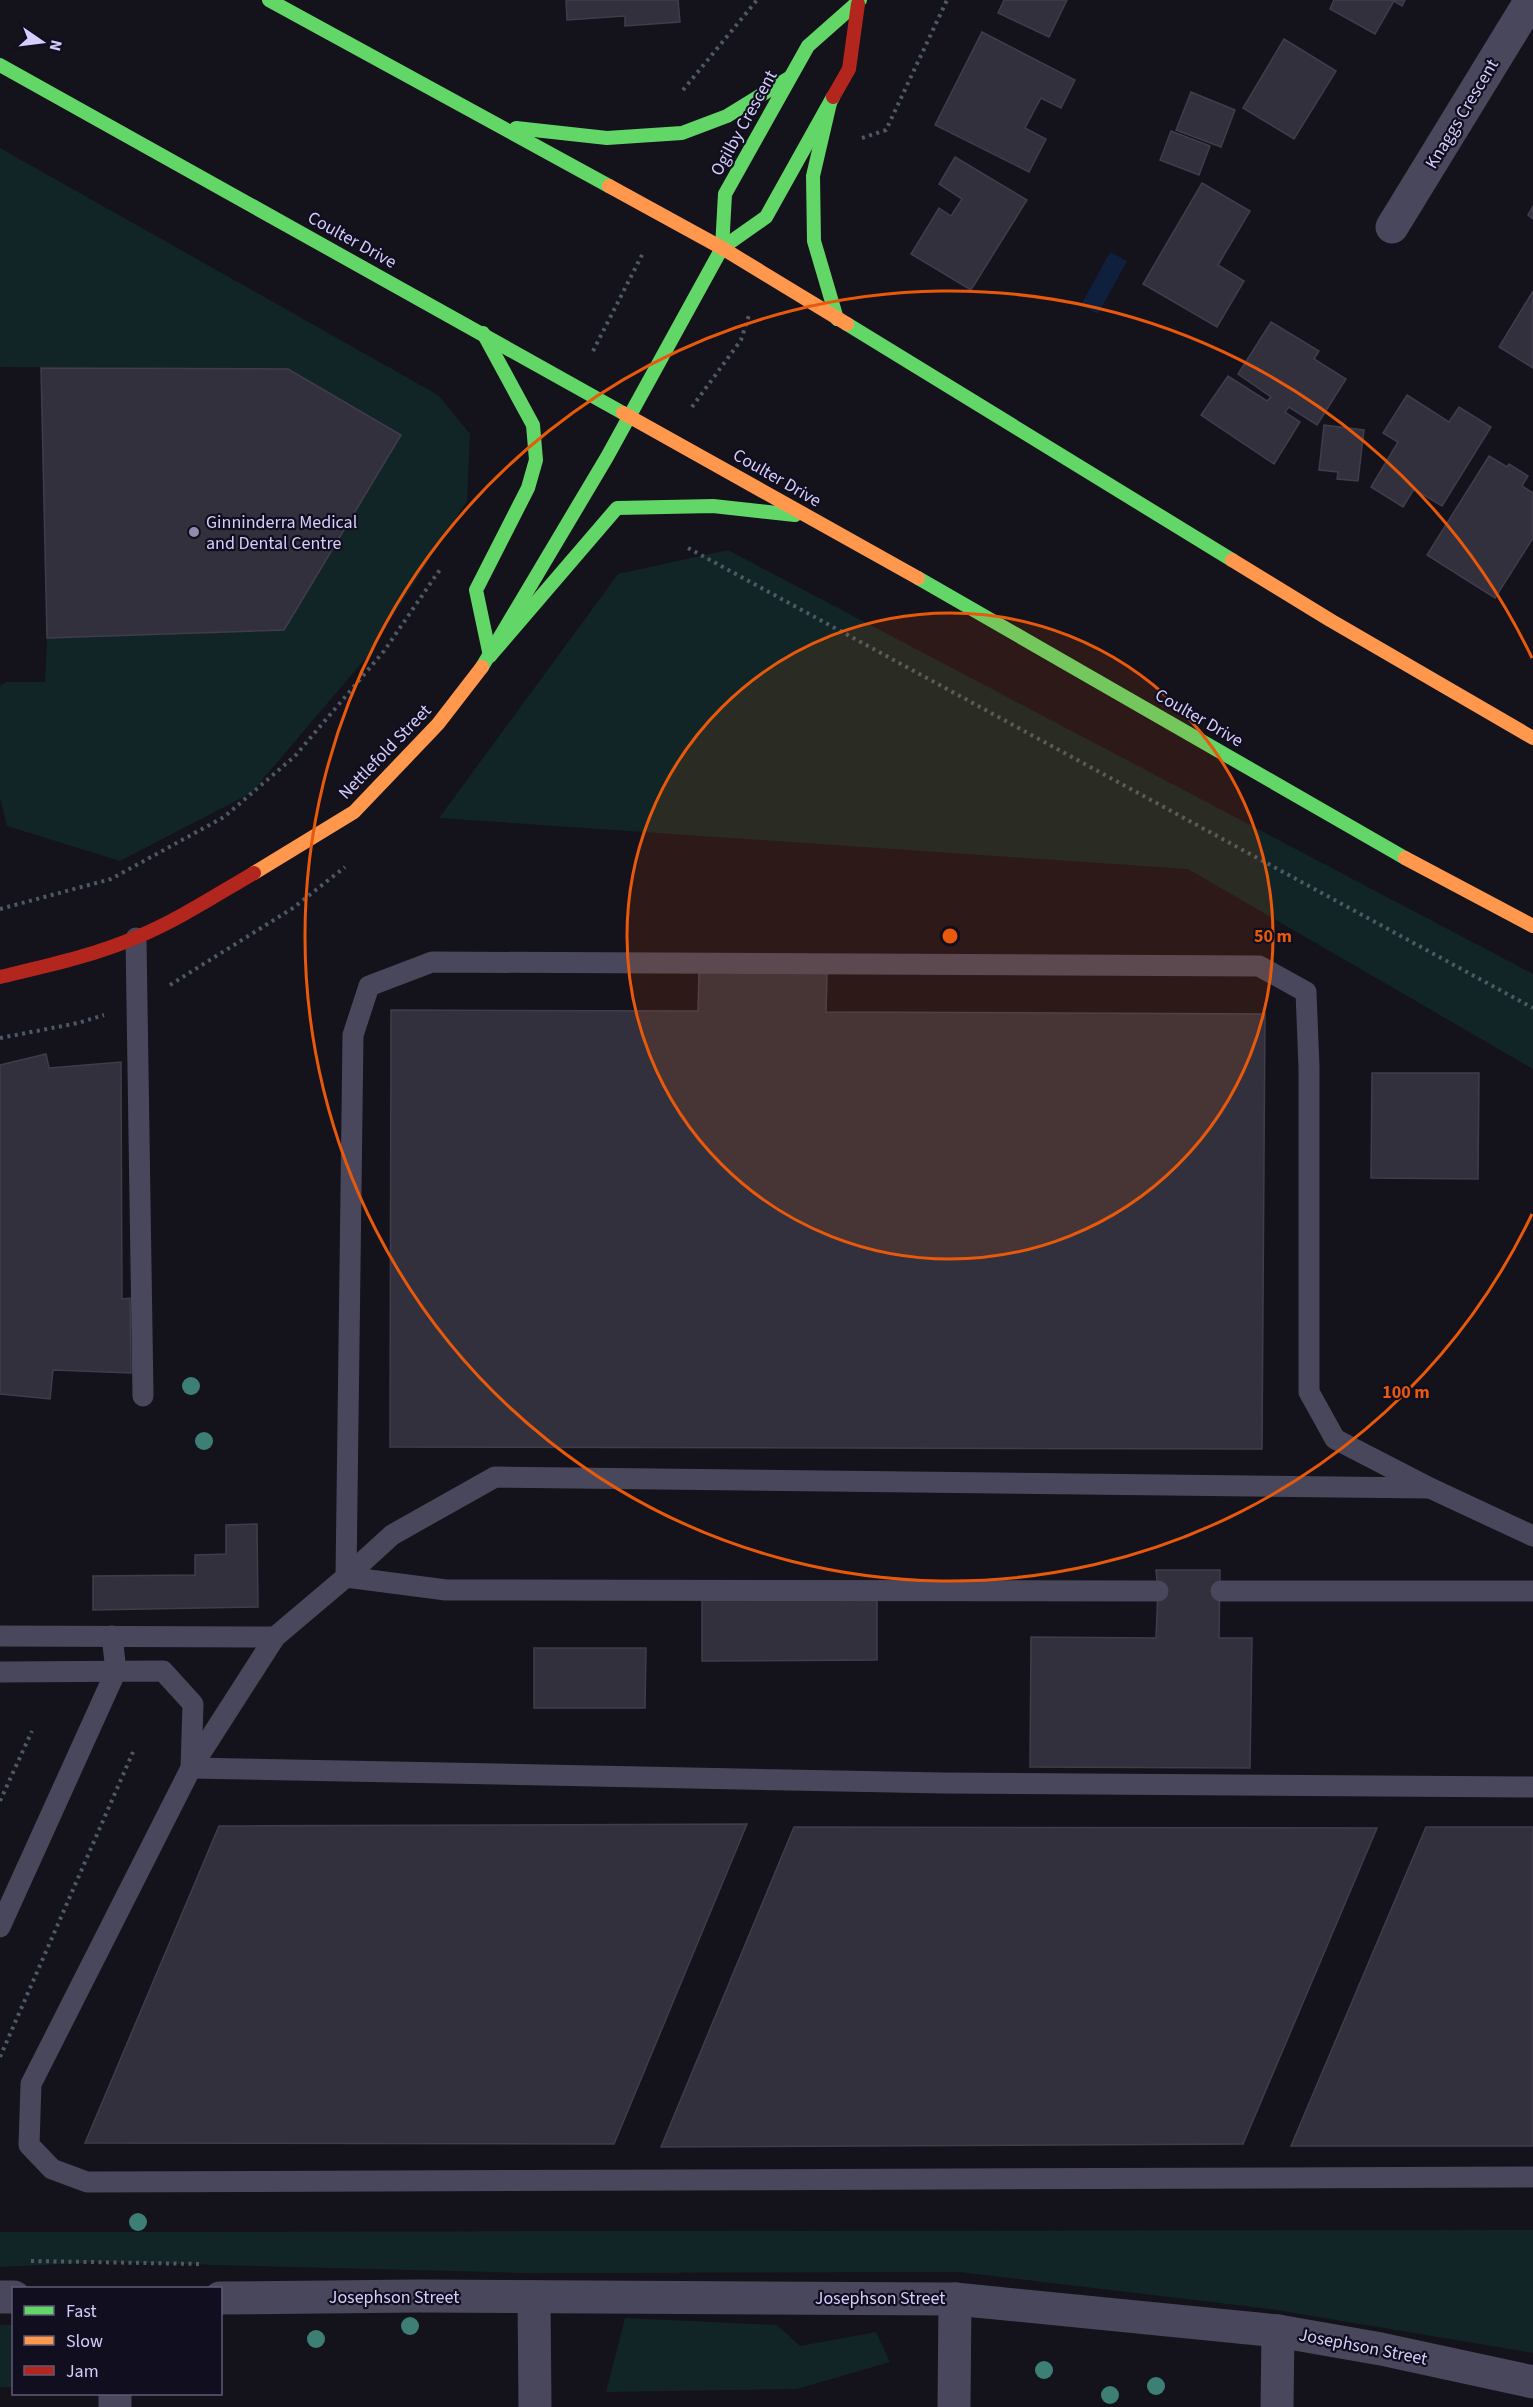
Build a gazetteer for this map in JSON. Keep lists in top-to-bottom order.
{
  "streets": {
    "main road": ["Ogilby Crescent", "Coulter Drive", "Nettlefold Street"],
    "street": ["Knaggs Crescent", "Josephson Street"]
  },
  "crossings": [
    ["Ogilby Crescent", "Nettlefold Street"],
    ["Coulter Drive", "Nettlefold Street"]
  ],
  "places": ["Ginninderra Medical and Dental Centre"],
  "legend": ["Fast", "Slow", "Jam"],
  "north": "right",
  "rings": ["50 m", "100 m"]
}
